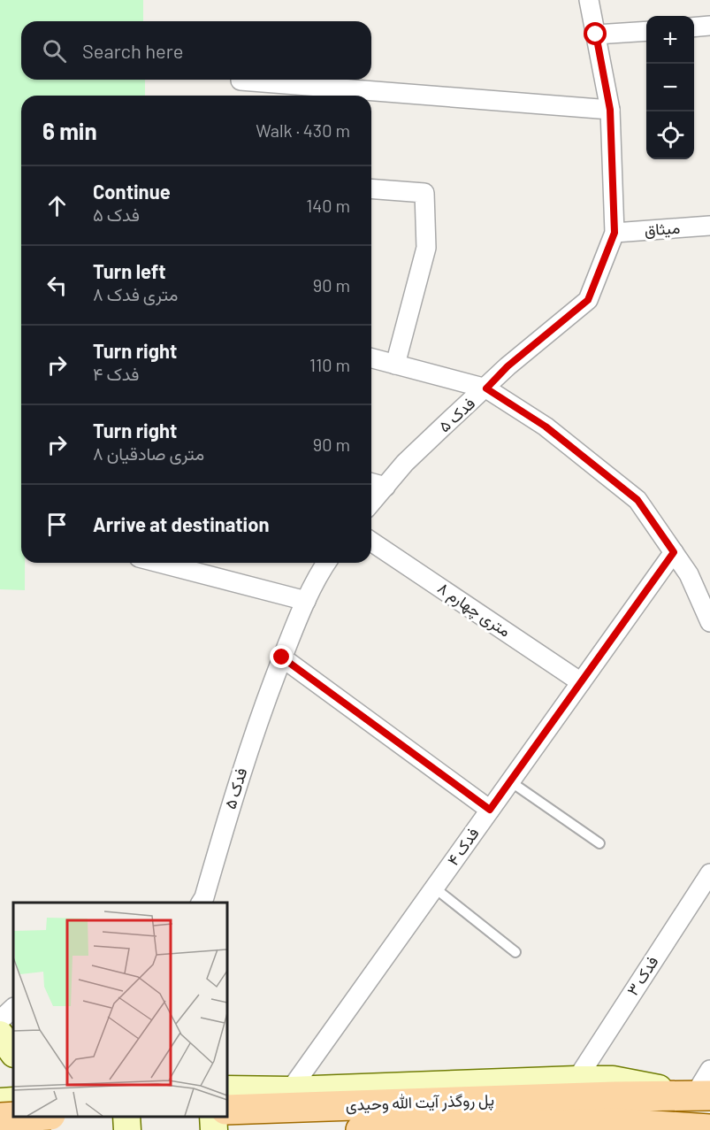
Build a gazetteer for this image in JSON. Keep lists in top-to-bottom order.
{
  "streets": {
    "main road": ["پل روگذر آیت الله وحیدی"],
    "street": [
      "میثاق",
      "فدک ۵",
      "۸ متری چهارم",
      "فدک ۴",
      "فدک ۳"
    ]
  },
  "crossings": [
    ["میثاق", "فدک ۵"],
    ["۸ متری چهارم", "فدک ۴"]
  ],
  "page": {
    "map_buttons": ["+", "−"],
    "search": "Search here",
    "heading": ["6 min", "Walk · 430 m"],
    "list": [
      ["Continue", "فدک ۵", "140 m"],
      ["Turn left", "۸ متری فدک", "90 m"],
      ["Turn right", "فدک ۴", "110 m"],
      ["Turn right", "۸ متری صادقیان", "90 m"],
      "Arrive at destination"
    ]
  }
}
